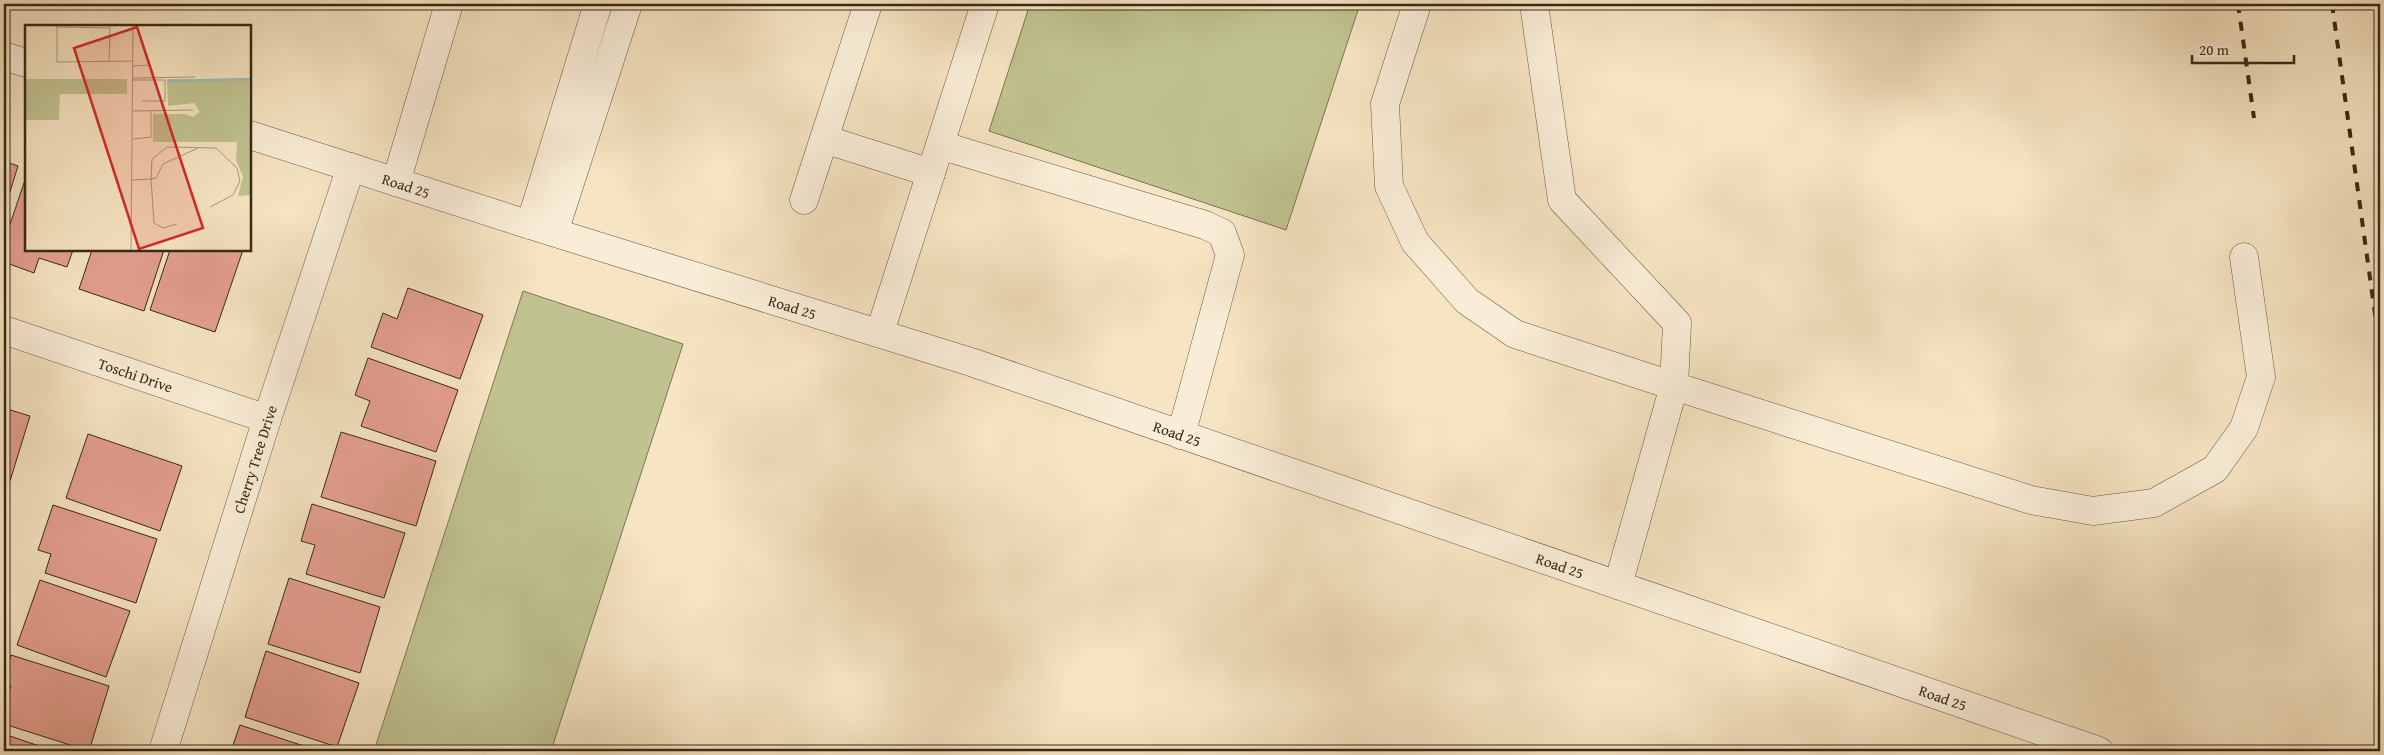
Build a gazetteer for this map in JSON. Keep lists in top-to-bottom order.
{
  "streets": {
    "street": ["Road 25", "Toschi Drive", "Cherry Tree Drive"]
  },
  "crossings": [
    ["Road 25", "Cherry Tree Drive"],
    ["Toschi Drive", "Cherry Tree Drive"]
  ],
  "scale_bar": "20 m"
}
